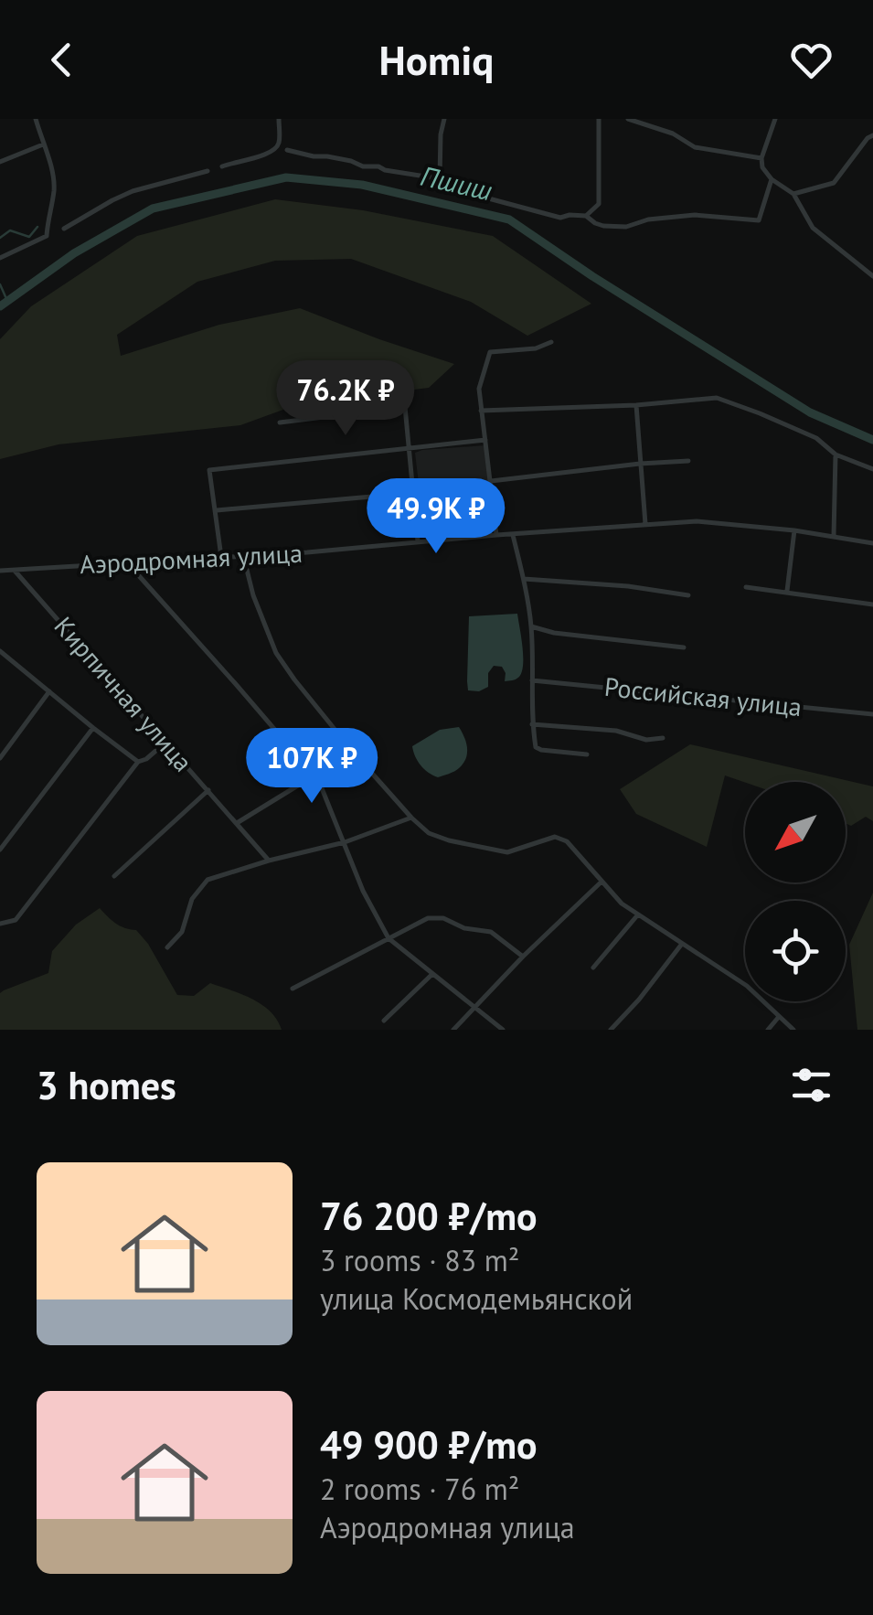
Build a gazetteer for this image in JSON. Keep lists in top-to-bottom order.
{
  "streets": {
    "street": ["Аэродромная улица", "Кирпичная улица", "Российская улица"]
  },
  "crossings": [
    ["Аэродромная улица", "Кирпичная улица"]
  ],
  "water": ["Пшиш"],
  "north": "bottom left",
  "page": {
    "header": "Homiq",
    "price": ["76.2K ₽", "49.9K ₽", "107K ₽"],
    "heading": "3 homes",
    "list": [
      {
        "name": "76 200 ₽/mo",
        "note": "3 rooms · 83 m² · улица Космодемьянской"
      },
      {
        "name": "49 900 ₽/mo",
        "note": "2 rooms · 76 m² · Аэродромная улица"
      }
    ]
  }
}
